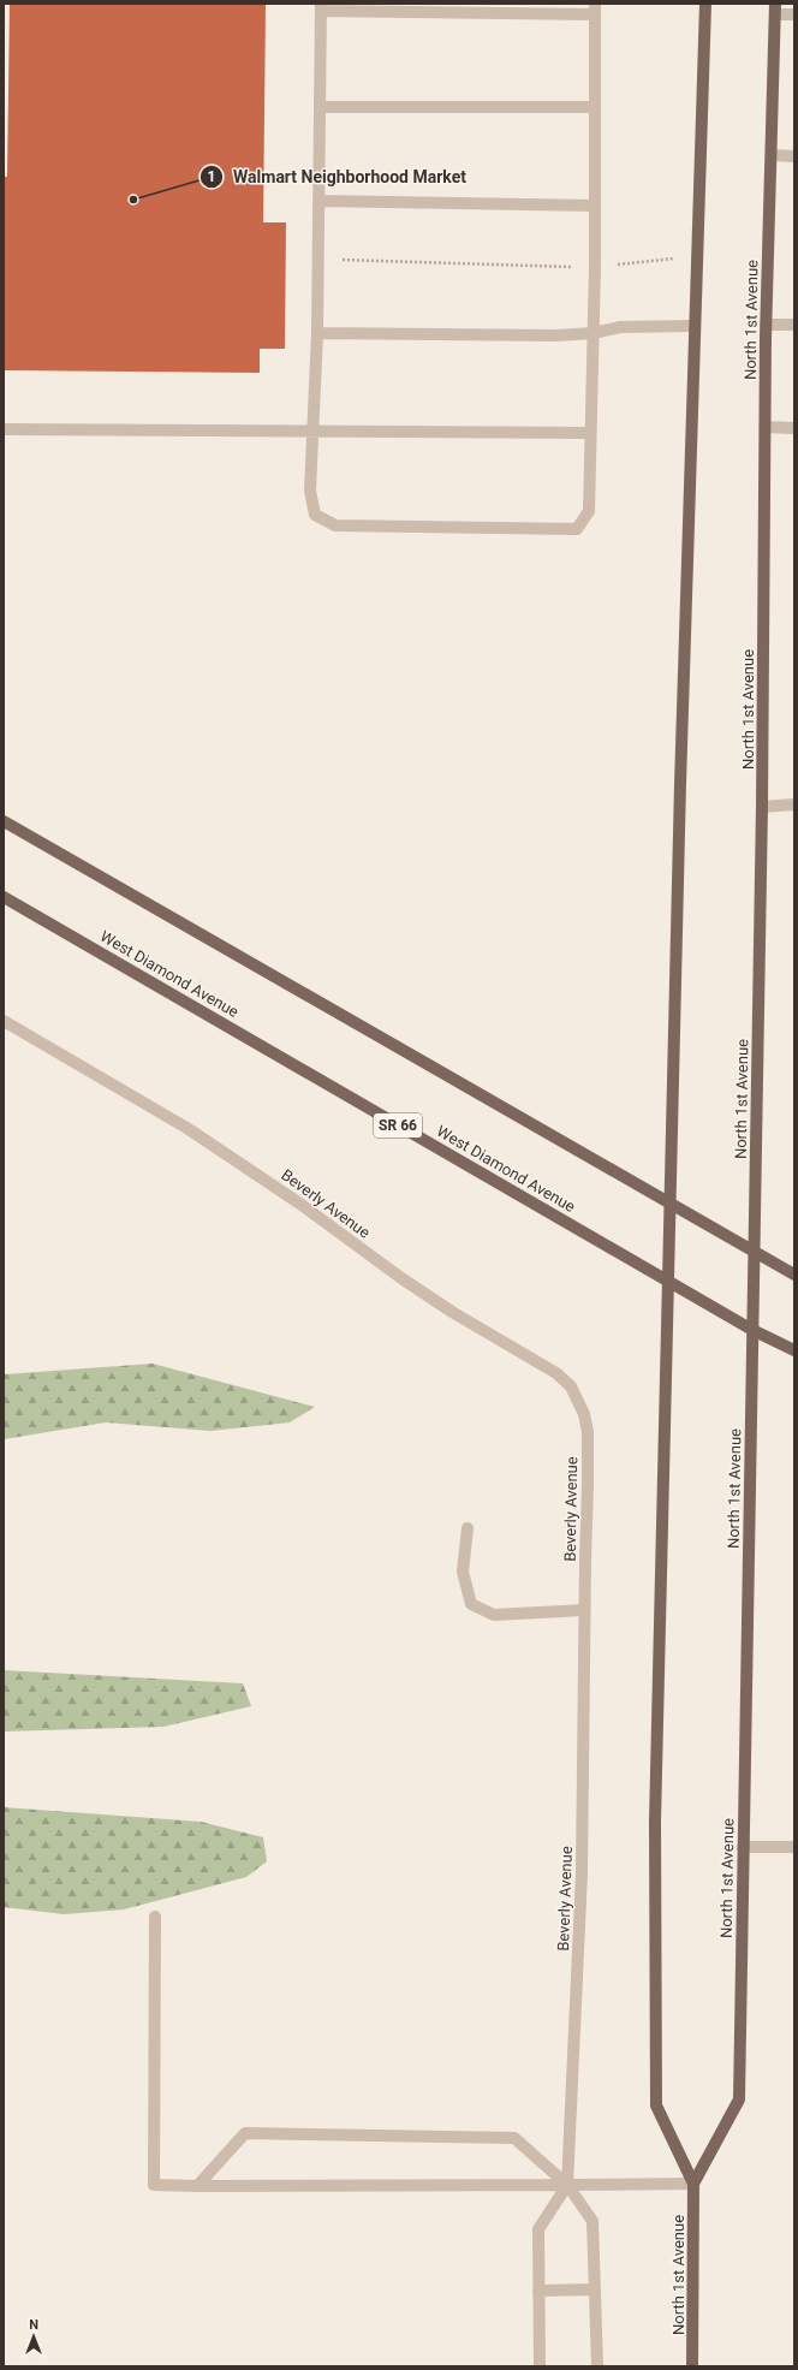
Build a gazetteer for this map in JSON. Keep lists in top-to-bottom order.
{
  "streets": {
    "main road": ["North 1st Avenue", "West Diamond Avenue", "SR 66"],
    "street": ["Beverly Avenue"]
  },
  "crossings": [
    ["North 1st Avenue", "West Diamond Avenue"]
  ],
  "places": ["Walmart Neighborhood Market"],
  "north": "top"
}
